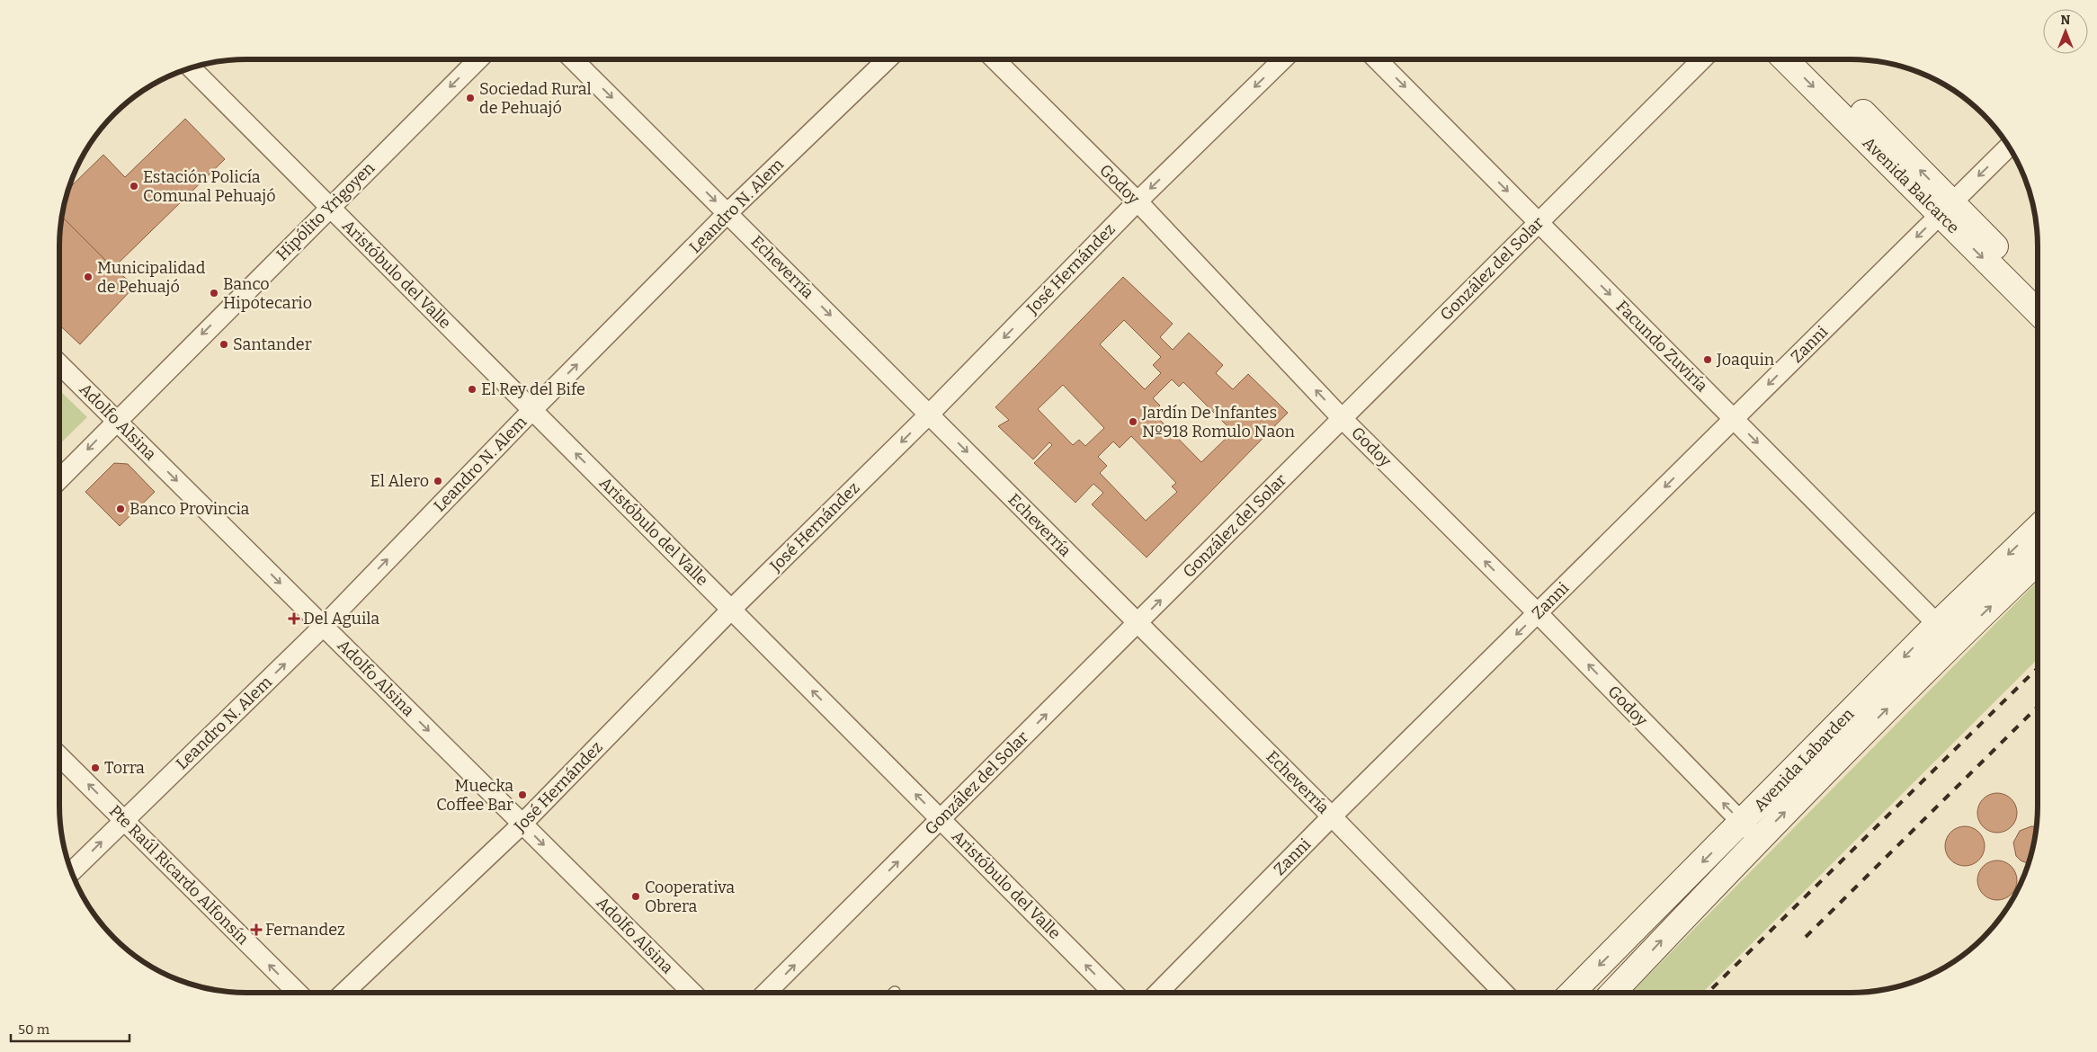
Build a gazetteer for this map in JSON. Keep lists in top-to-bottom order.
{
  "streets": {
    "main road": ["Avenida Balcarce", "Avenida Labarden"],
    "street": [
      "Godoy",
      "Leandro N. Alem",
      "Hipólito Yrigoyen",
      "Echeverría",
      "José Hernández",
      "González del Solar",
      "Aristóbulo del Valle",
      "Zanni",
      "Facundo Zuviría",
      "Adolfo Alsina",
      "Pte Raúl Ricardo Alfonsín"
    ]
  },
  "crossings": [
    ["Godoy", "José Hernández"],
    ["Godoy", "González del Solar"],
    ["Godoy", "Zanni"],
    ["Godoy", "Avenida Labarden"],
    ["Avenida Balcarce", "Zanni"],
    ["Leandro N. Alem", "Echeverría"],
    ["Leandro N. Alem", "Aristóbulo del Valle"],
    ["Leandro N. Alem", "Adolfo Alsina"],
    ["Leandro N. Alem", "Pte Raúl Ricardo Alfonsín"],
    ["Hipólito Yrigoyen", "Aristóbulo del Valle"],
    ["Hipólito Yrigoyen", "Adolfo Alsina"],
    ["Echeverría", "José Hernández"],
    ["Echeverría", "González del Solar"],
    ["Echeverría", "Zanni"],
    ["José Hernández", "Aristóbulo del Valle"],
    ["José Hernández", "Adolfo Alsina"],
    ["González del Solar", "Aristóbulo del Valle"],
    ["González del Solar", "Facundo Zuviría"],
    ["Zanni", "Facundo Zuviría"],
    ["Facundo Zuviría", "Avenida Labarden"]
  ],
  "one_way": [
    "Godoy",
    "Leandro N. Alem",
    "Hipólito Yrigoyen",
    "Echeverría",
    "José Hernández",
    "González del Solar",
    "Aristóbulo del Valle",
    "Zanni",
    "Facundo Zuviría",
    "Adolfo Alsina",
    "Pte Raúl Ricardo Alfonsín"
  ],
  "places": {
    "other": [
      "Sociedad Rural de Pehuajó",
      "Estación Policía Comunal Pehuajó",
      "Municipalidad de Pehuajó",
      "Banco Hipotecario",
      "Santander",
      "Joaquin",
      "El Rey del Bife",
      "Jardín De Infantes Nº918 Romulo Naon",
      "El Alero",
      "Banco Provincia",
      "Torra",
      "Muecka Coffee Bar",
      "Cooperativa Obrera"
    ],
    "health": ["Del Aguila", "Fernandez"]
  },
  "scale_bar": "50 m",
  "north": "top"
}
